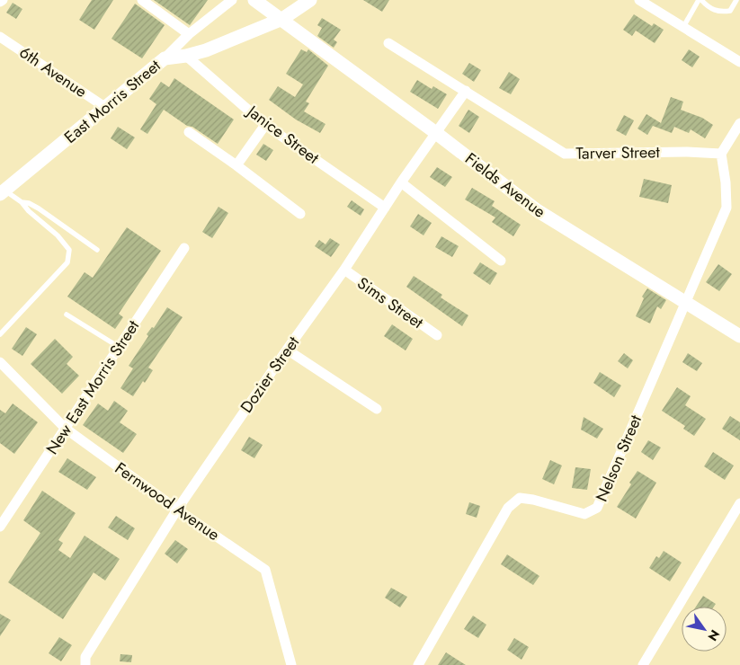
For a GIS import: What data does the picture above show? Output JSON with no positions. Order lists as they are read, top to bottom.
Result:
{
  "streets": {
    "street": [
      "6th Avenue",
      "East Morris Street",
      "Janice Street",
      "Tarver Street",
      "Fields Avenue",
      "Sims Street",
      "Dozier Street",
      "New East Morris Street",
      "Nelson Street",
      "Fernwood Avenue"
    ]
  },
  "crossings": [
    ["6th Avenue", "East Morris Street"],
    ["East Morris Street", "Janice Street"],
    ["East Morris Street", "Fields Avenue"],
    ["Janice Street", "Dozier Street"],
    ["Tarver Street", "Dozier Street"],
    ["Fields Avenue", "Dozier Street"],
    ["Fields Avenue", "Nelson Street"],
    ["Sims Street", "Dozier Street"],
    ["Dozier Street", "Fernwood Avenue"],
    ["New East Morris Street", "Fernwood Avenue"]
  ],
  "north": "bottom right"
}
